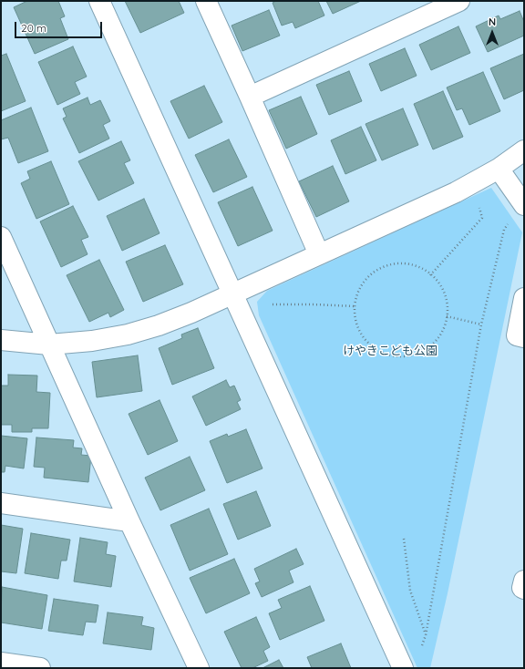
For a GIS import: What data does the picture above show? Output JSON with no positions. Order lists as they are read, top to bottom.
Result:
{
  "parks": ["けやきこども公園"],
  "scale_bar": "20 m",
  "north": "top"
}
